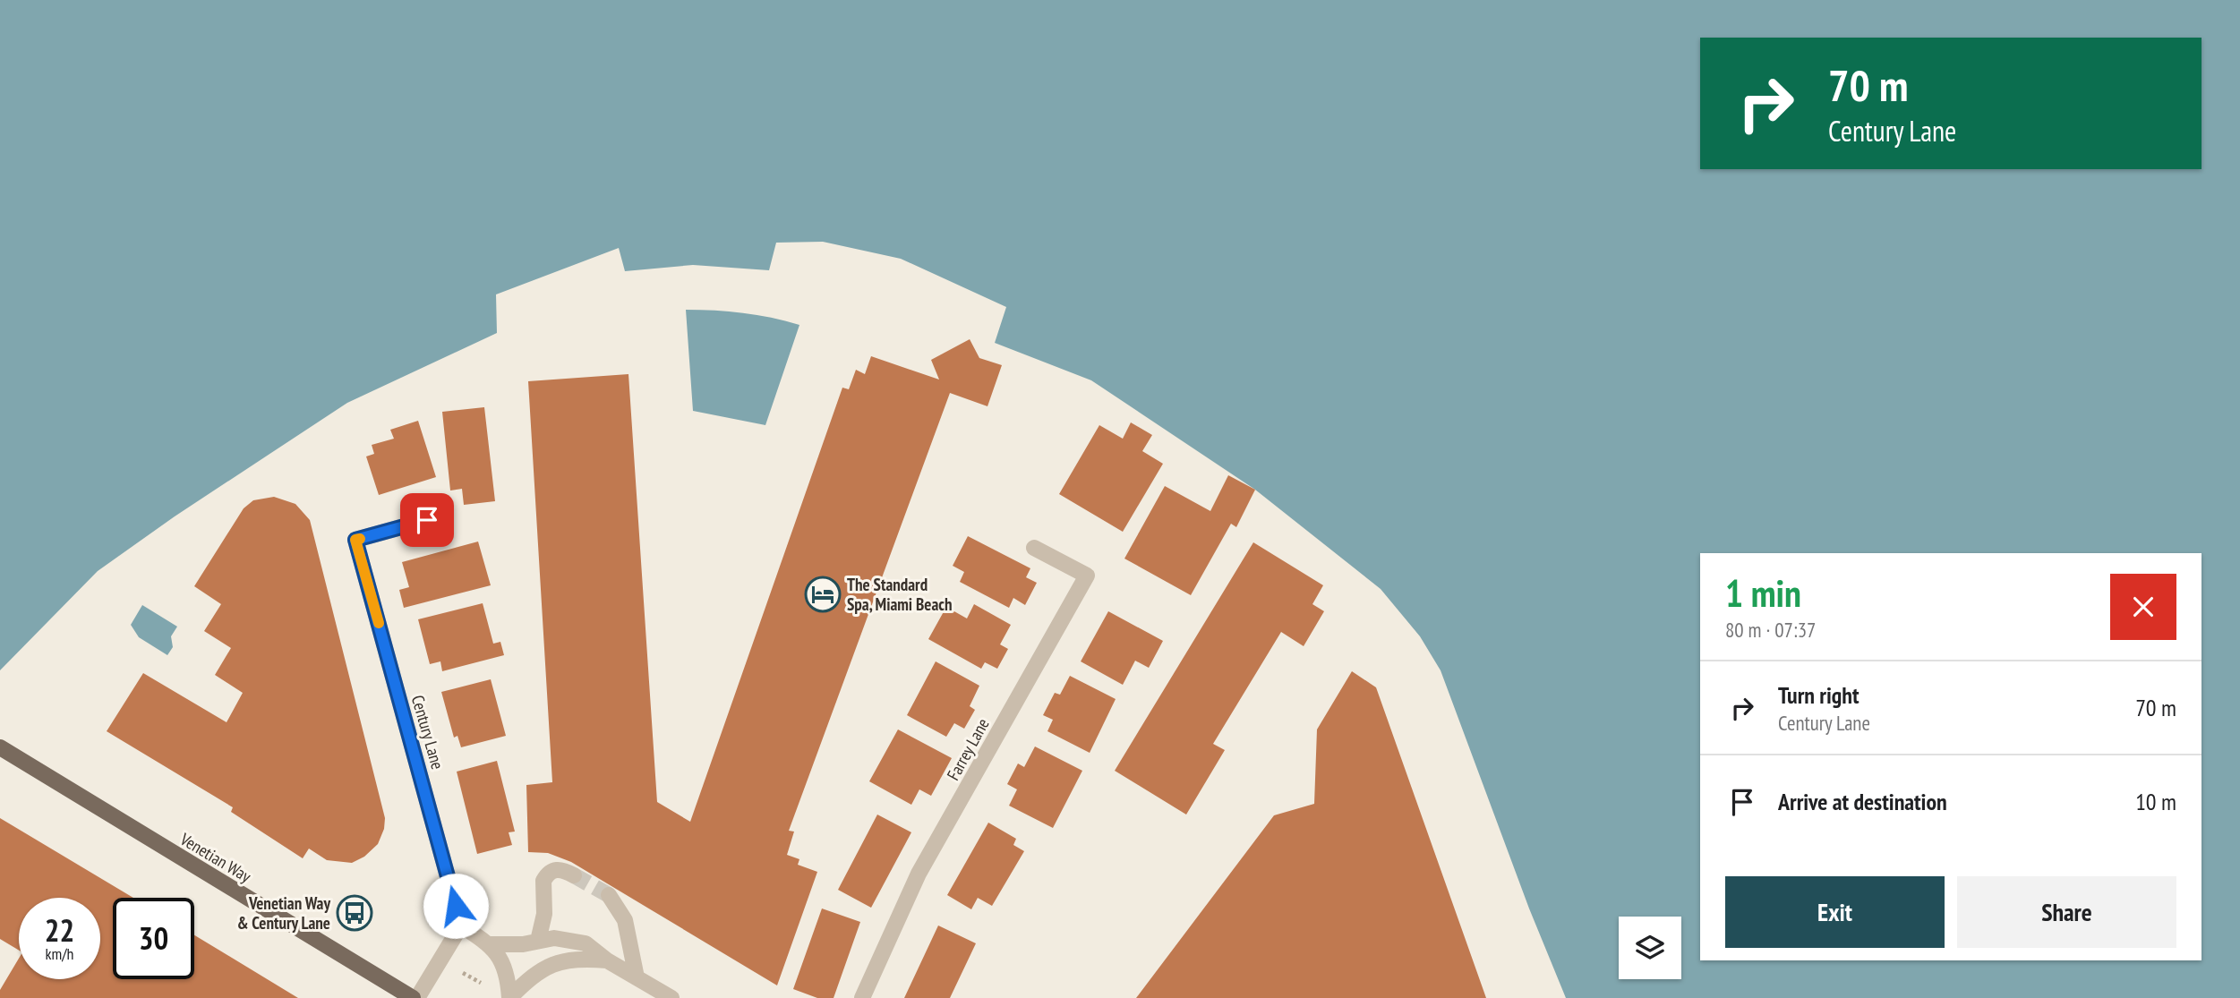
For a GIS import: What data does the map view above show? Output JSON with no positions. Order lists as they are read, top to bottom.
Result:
{
  "streets": {
    "main road": ["Venetian Way"],
    "street": ["Century Lane", "Farrey Lane"]
  },
  "places": {
    "hotel": ["The Standard Spa, Miami Beach"],
    "bus stop": ["Venetian Way & Century Lane"]
  },
  "page": {
    "turn": ["70 m", "Century Lane"],
    "heading": ["1 min", "80 m · 07:37"],
    "list": [
      {
        "name": "Turn right",
        "note": "Century Lane",
        "value": "70 m"
      },
      {
        "name": "Arrive at destination",
        "value": "10 m"
      }
    ],
    "buttons": ["Exit", "Share"],
    "speed": "22 km/h",
    "limit": "30"
  }
}
